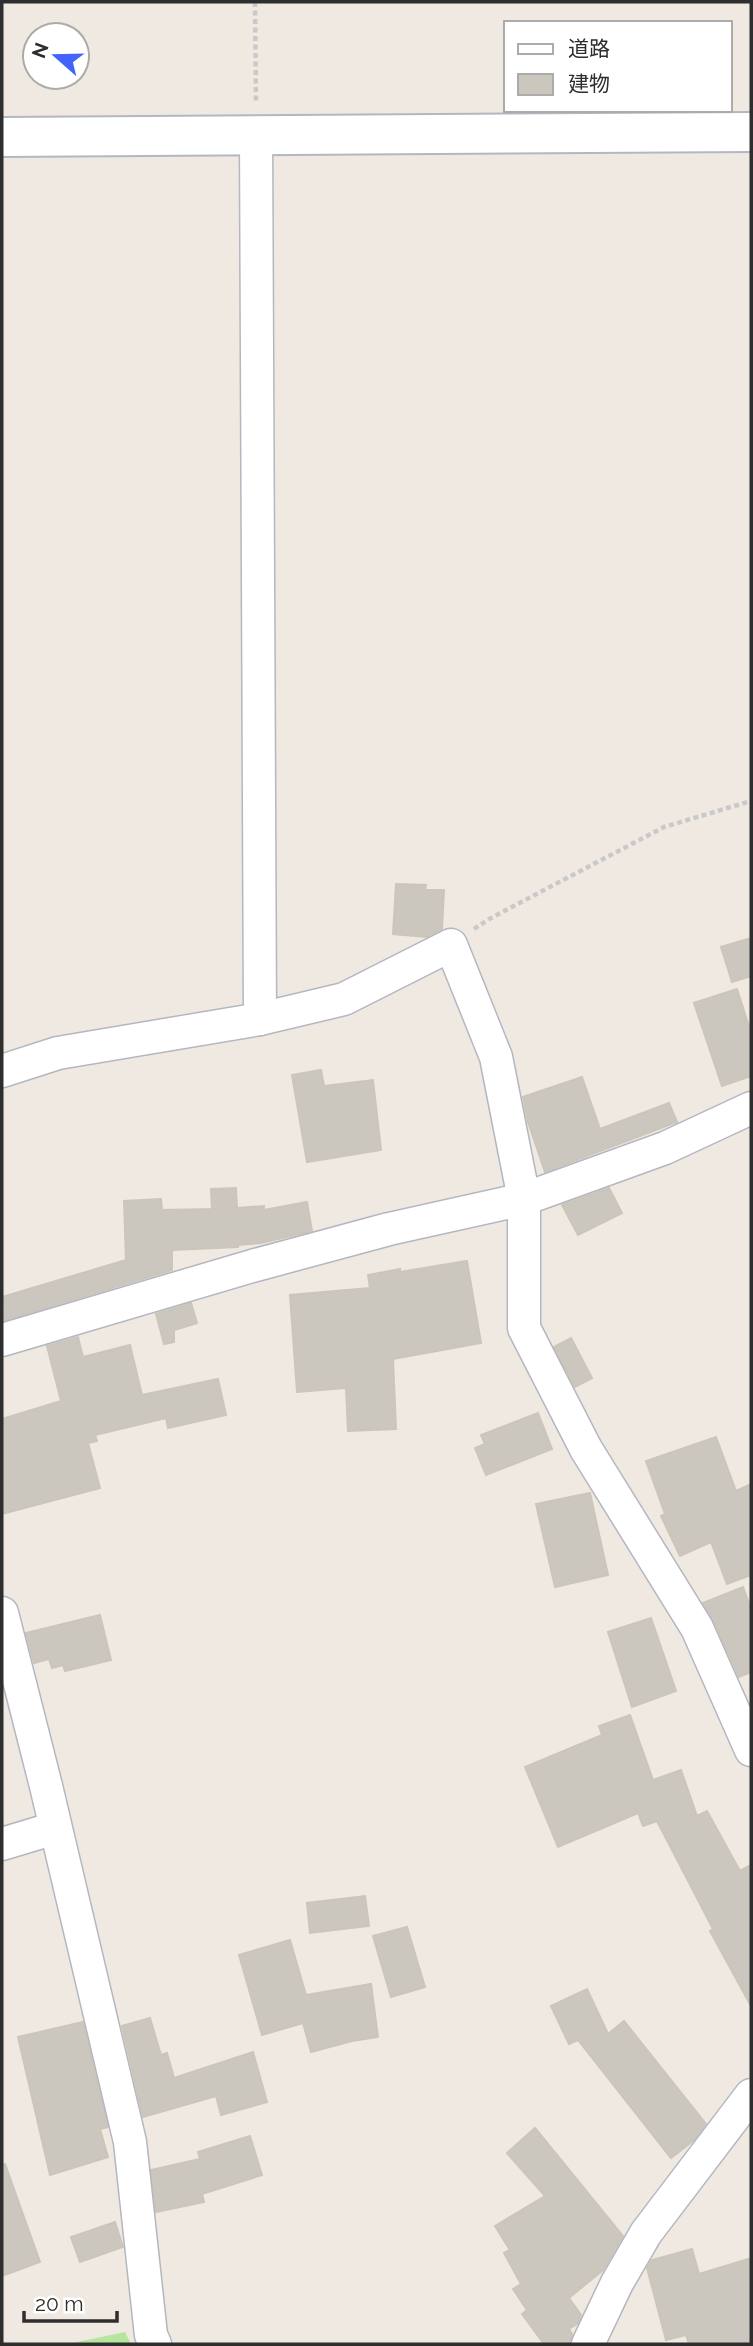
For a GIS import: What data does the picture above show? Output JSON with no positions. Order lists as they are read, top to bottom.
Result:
{
  "legend": ["道路", "建物"],
  "scale_bar": "20 m",
  "north": "left"
}
